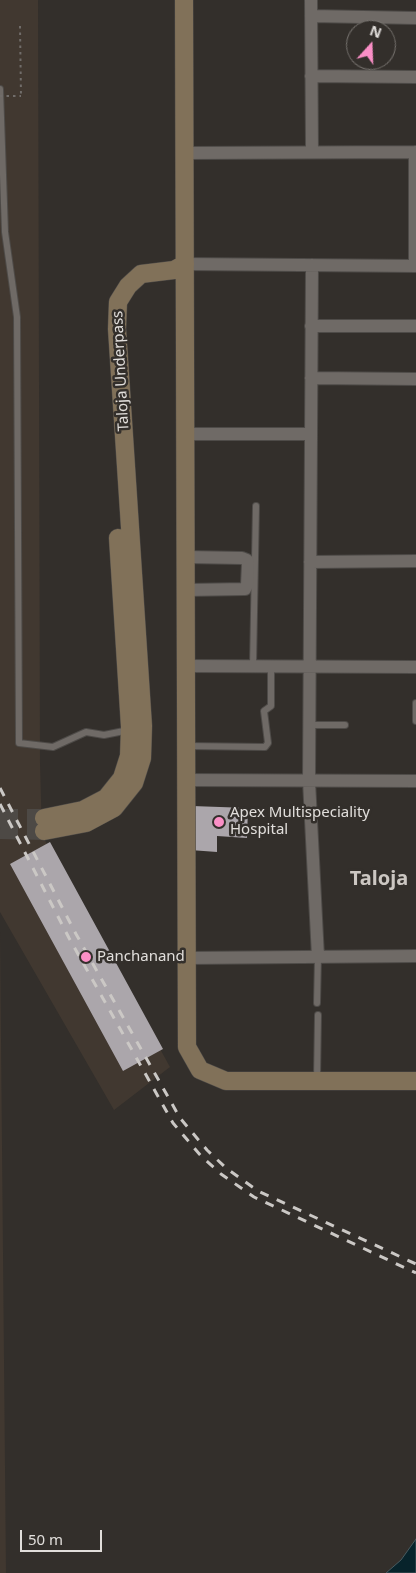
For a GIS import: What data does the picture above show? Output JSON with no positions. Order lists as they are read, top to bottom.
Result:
{
  "streets": {
    "street": ["Taloja Underpass"]
  },
  "districts": ["Taloja"],
  "places": ["Apex Multispeciality Hospital", "Panchanand"],
  "scale_bar": "50 m",
  "north": "top"
}
